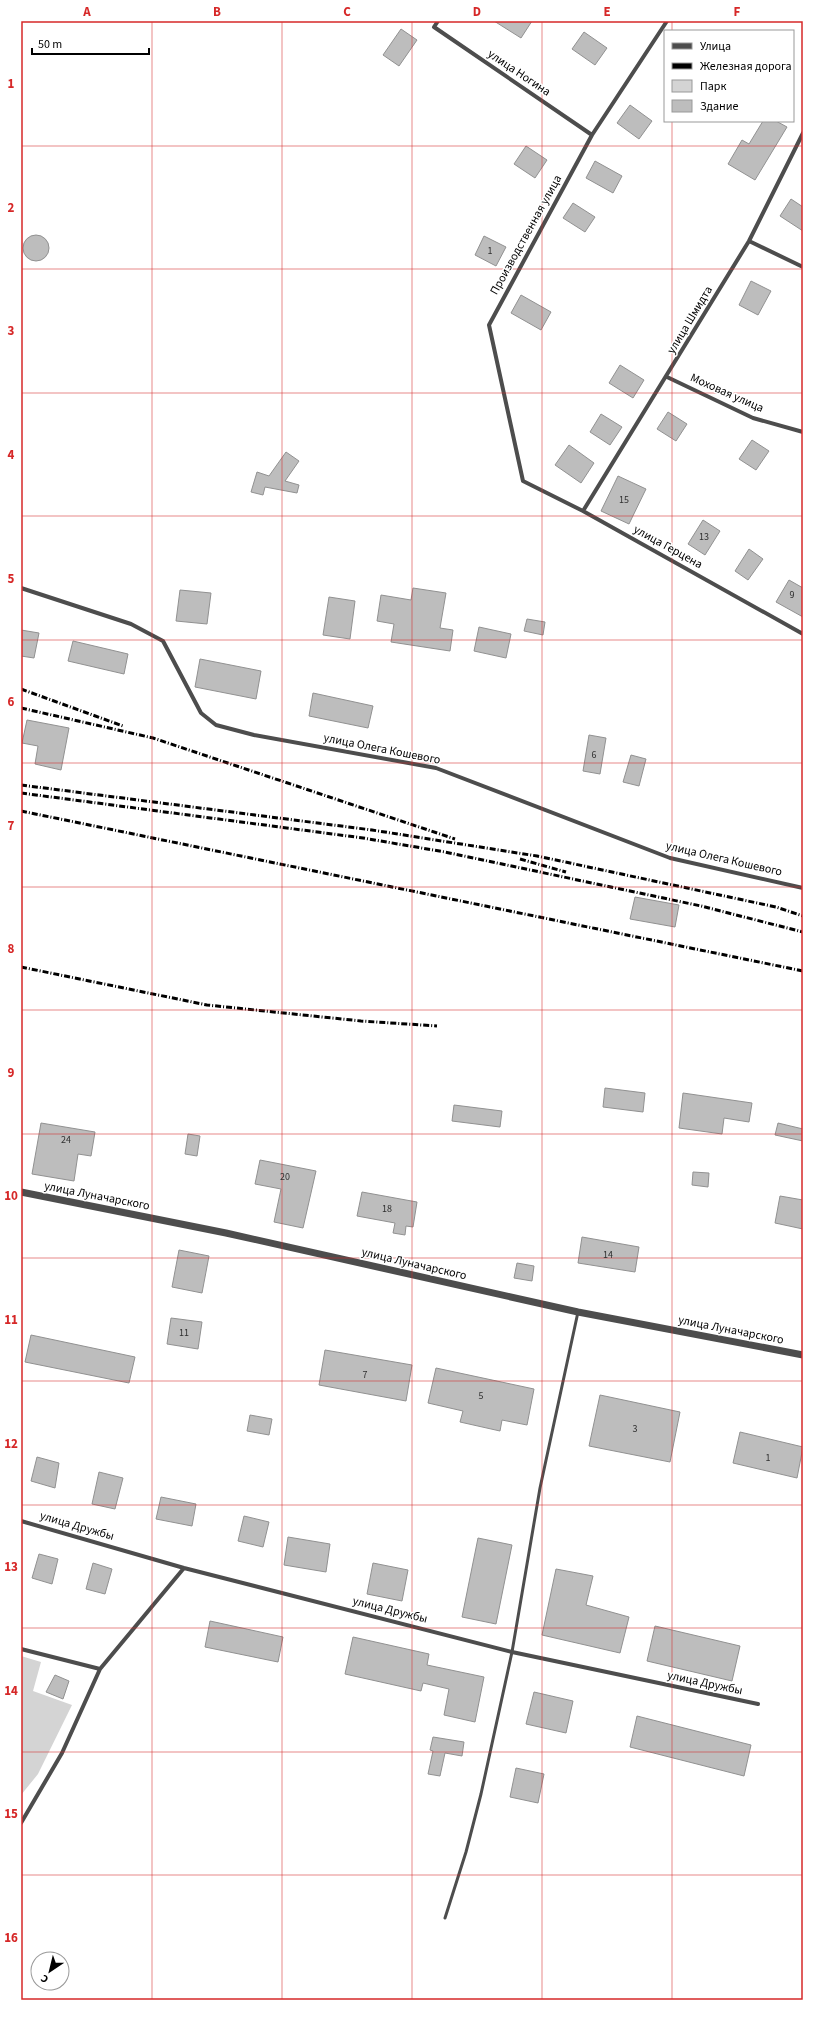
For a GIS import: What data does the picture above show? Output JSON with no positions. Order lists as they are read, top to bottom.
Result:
{
  "streets": {
    "street": [
      "улица Ногина",
      "Производственная улица",
      "улица Шмидта",
      "Моховая улица",
      "улица Герцена",
      "улица Олега Кошевого",
      "улица Луначарского",
      "улица Дружбы"
    ]
  },
  "crossings": [
    ["улица Ногина", "Производственная улица"],
    ["Производственная улица", "улица Герцена"],
    ["улица Шмидта", "Моховая улица"],
    ["улица Шмидта", "улица Герцена"]
  ],
  "house_numbers": [
    "1",
    "15",
    "13",
    "9",
    "6",
    "24",
    "20",
    "18",
    "14",
    "11",
    "7",
    "5",
    "3",
    "1"
  ],
  "legend": [
    "Улица",
    "Железная дорога",
    "Парк",
    "Здание"
  ],
  "scale_bar": "50 m",
  "north": "bottom left",
  "grid": {
    "columns": [
      "A",
      "B",
      "C",
      "D",
      "E",
      "F"
    ],
    "rows": [
      "1",
      "2",
      "3",
      "4",
      "5",
      "6",
      "7",
      "8",
      "9",
      "10",
      "11",
      "12",
      "13",
      "14",
      "15",
      "16"
    ]
  }
}
